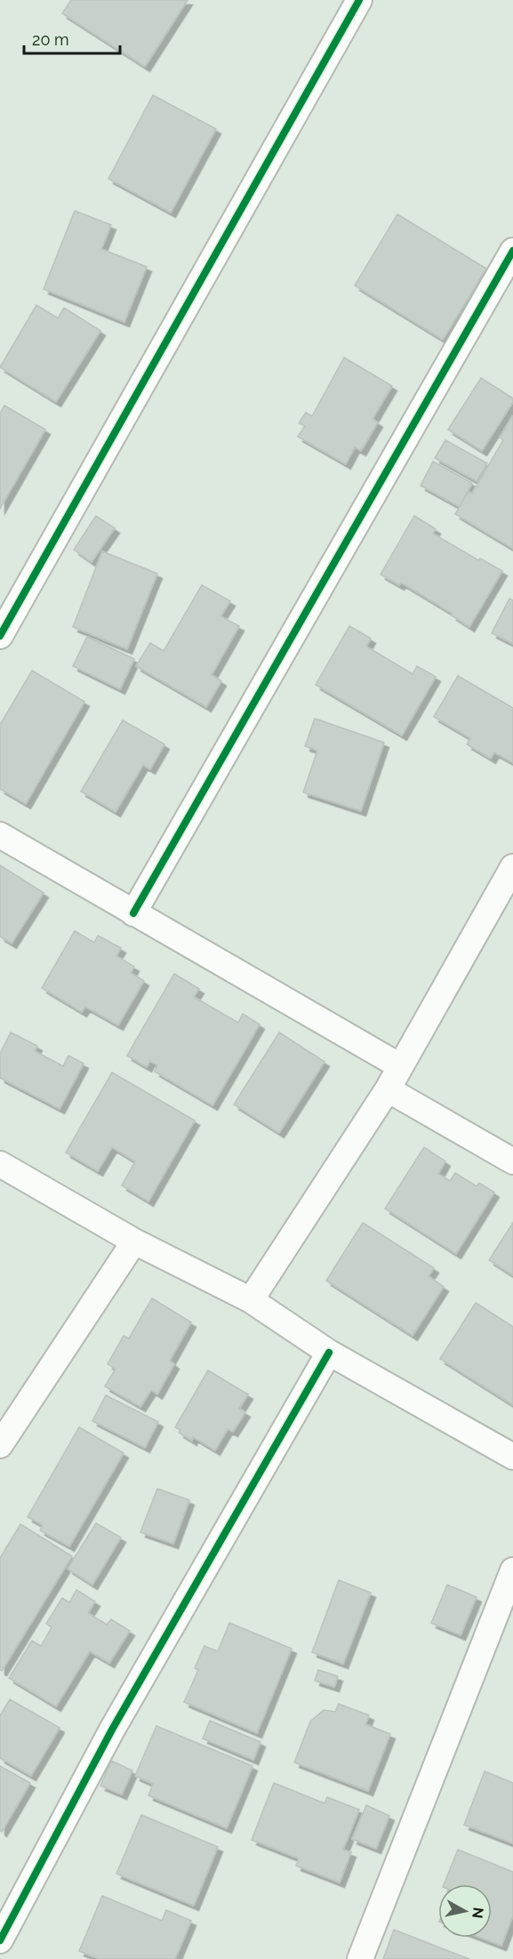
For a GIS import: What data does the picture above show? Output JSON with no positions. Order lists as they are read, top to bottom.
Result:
{
  "scale_bar": "20 m",
  "north": "right"
}
